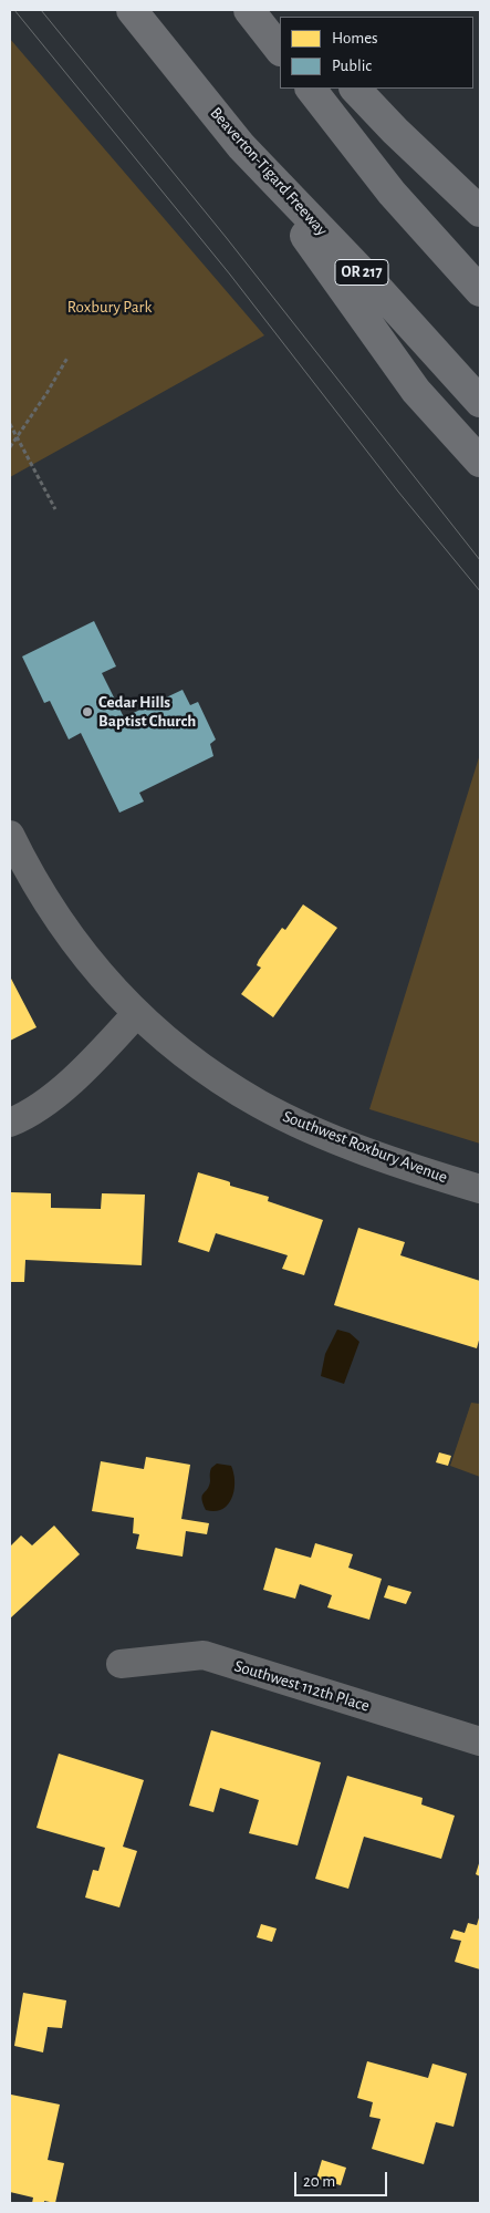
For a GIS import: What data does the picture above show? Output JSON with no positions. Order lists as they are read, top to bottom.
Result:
{
  "streets": {
    "highway": ["Beaverton-Tigard Freeway", "OR 217"],
    "street": ["Southwest Roxbury Avenue", "Southwest 112th Place"]
  },
  "parks": ["Roxbury Park"],
  "places": ["Cedar Hills Baptist Church"],
  "legend": ["Homes", "Public"],
  "scale_bar": "20 m"
}
